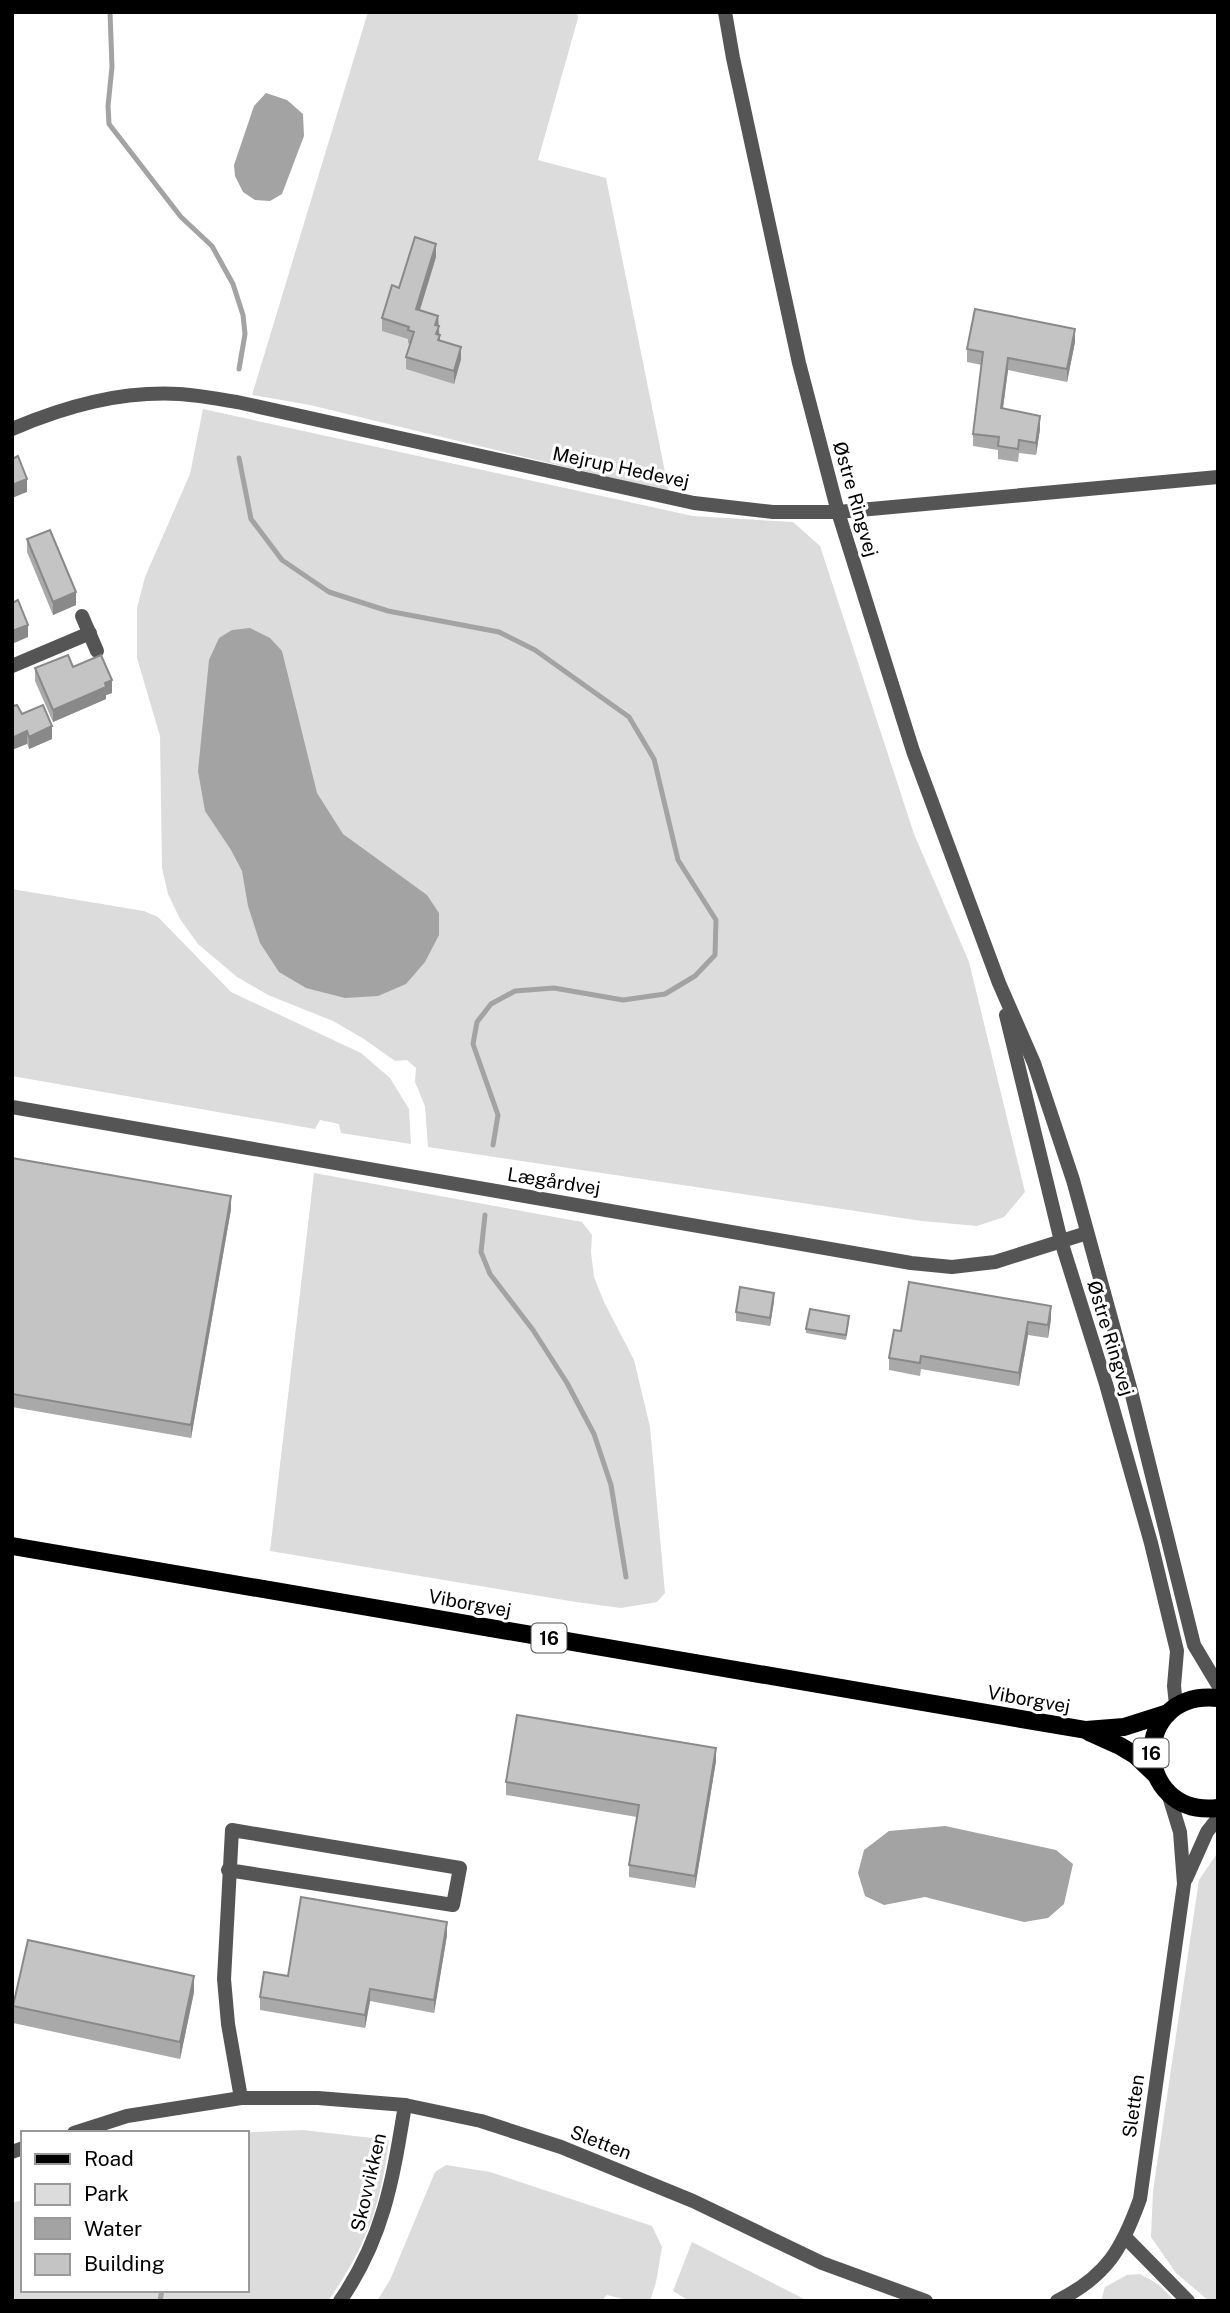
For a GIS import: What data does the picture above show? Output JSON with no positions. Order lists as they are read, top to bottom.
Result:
{
  "streets": {
    "main road": ["Viborgvej", "16"],
    "street": [
      "Mejrup Hedevej",
      "Østre Ringvej",
      "Lægårdvej",
      "Sletten",
      "Skovvikken"
    ]
  },
  "crossings": [
    ["Mejrup Hedevej", "Østre Ringvej"],
    ["Østre Ringvej", "Lægårdvej"],
    ["Østre Ringvej", "Viborgvej"],
    ["Østre Ringvej", "16"],
    ["Viborgvej", "16"],
    ["16", "Sletten"],
    ["Sletten", "Skovvikken"]
  ],
  "legend": [
    "Road",
    "Park",
    "Water",
    "Building"
  ]
}
